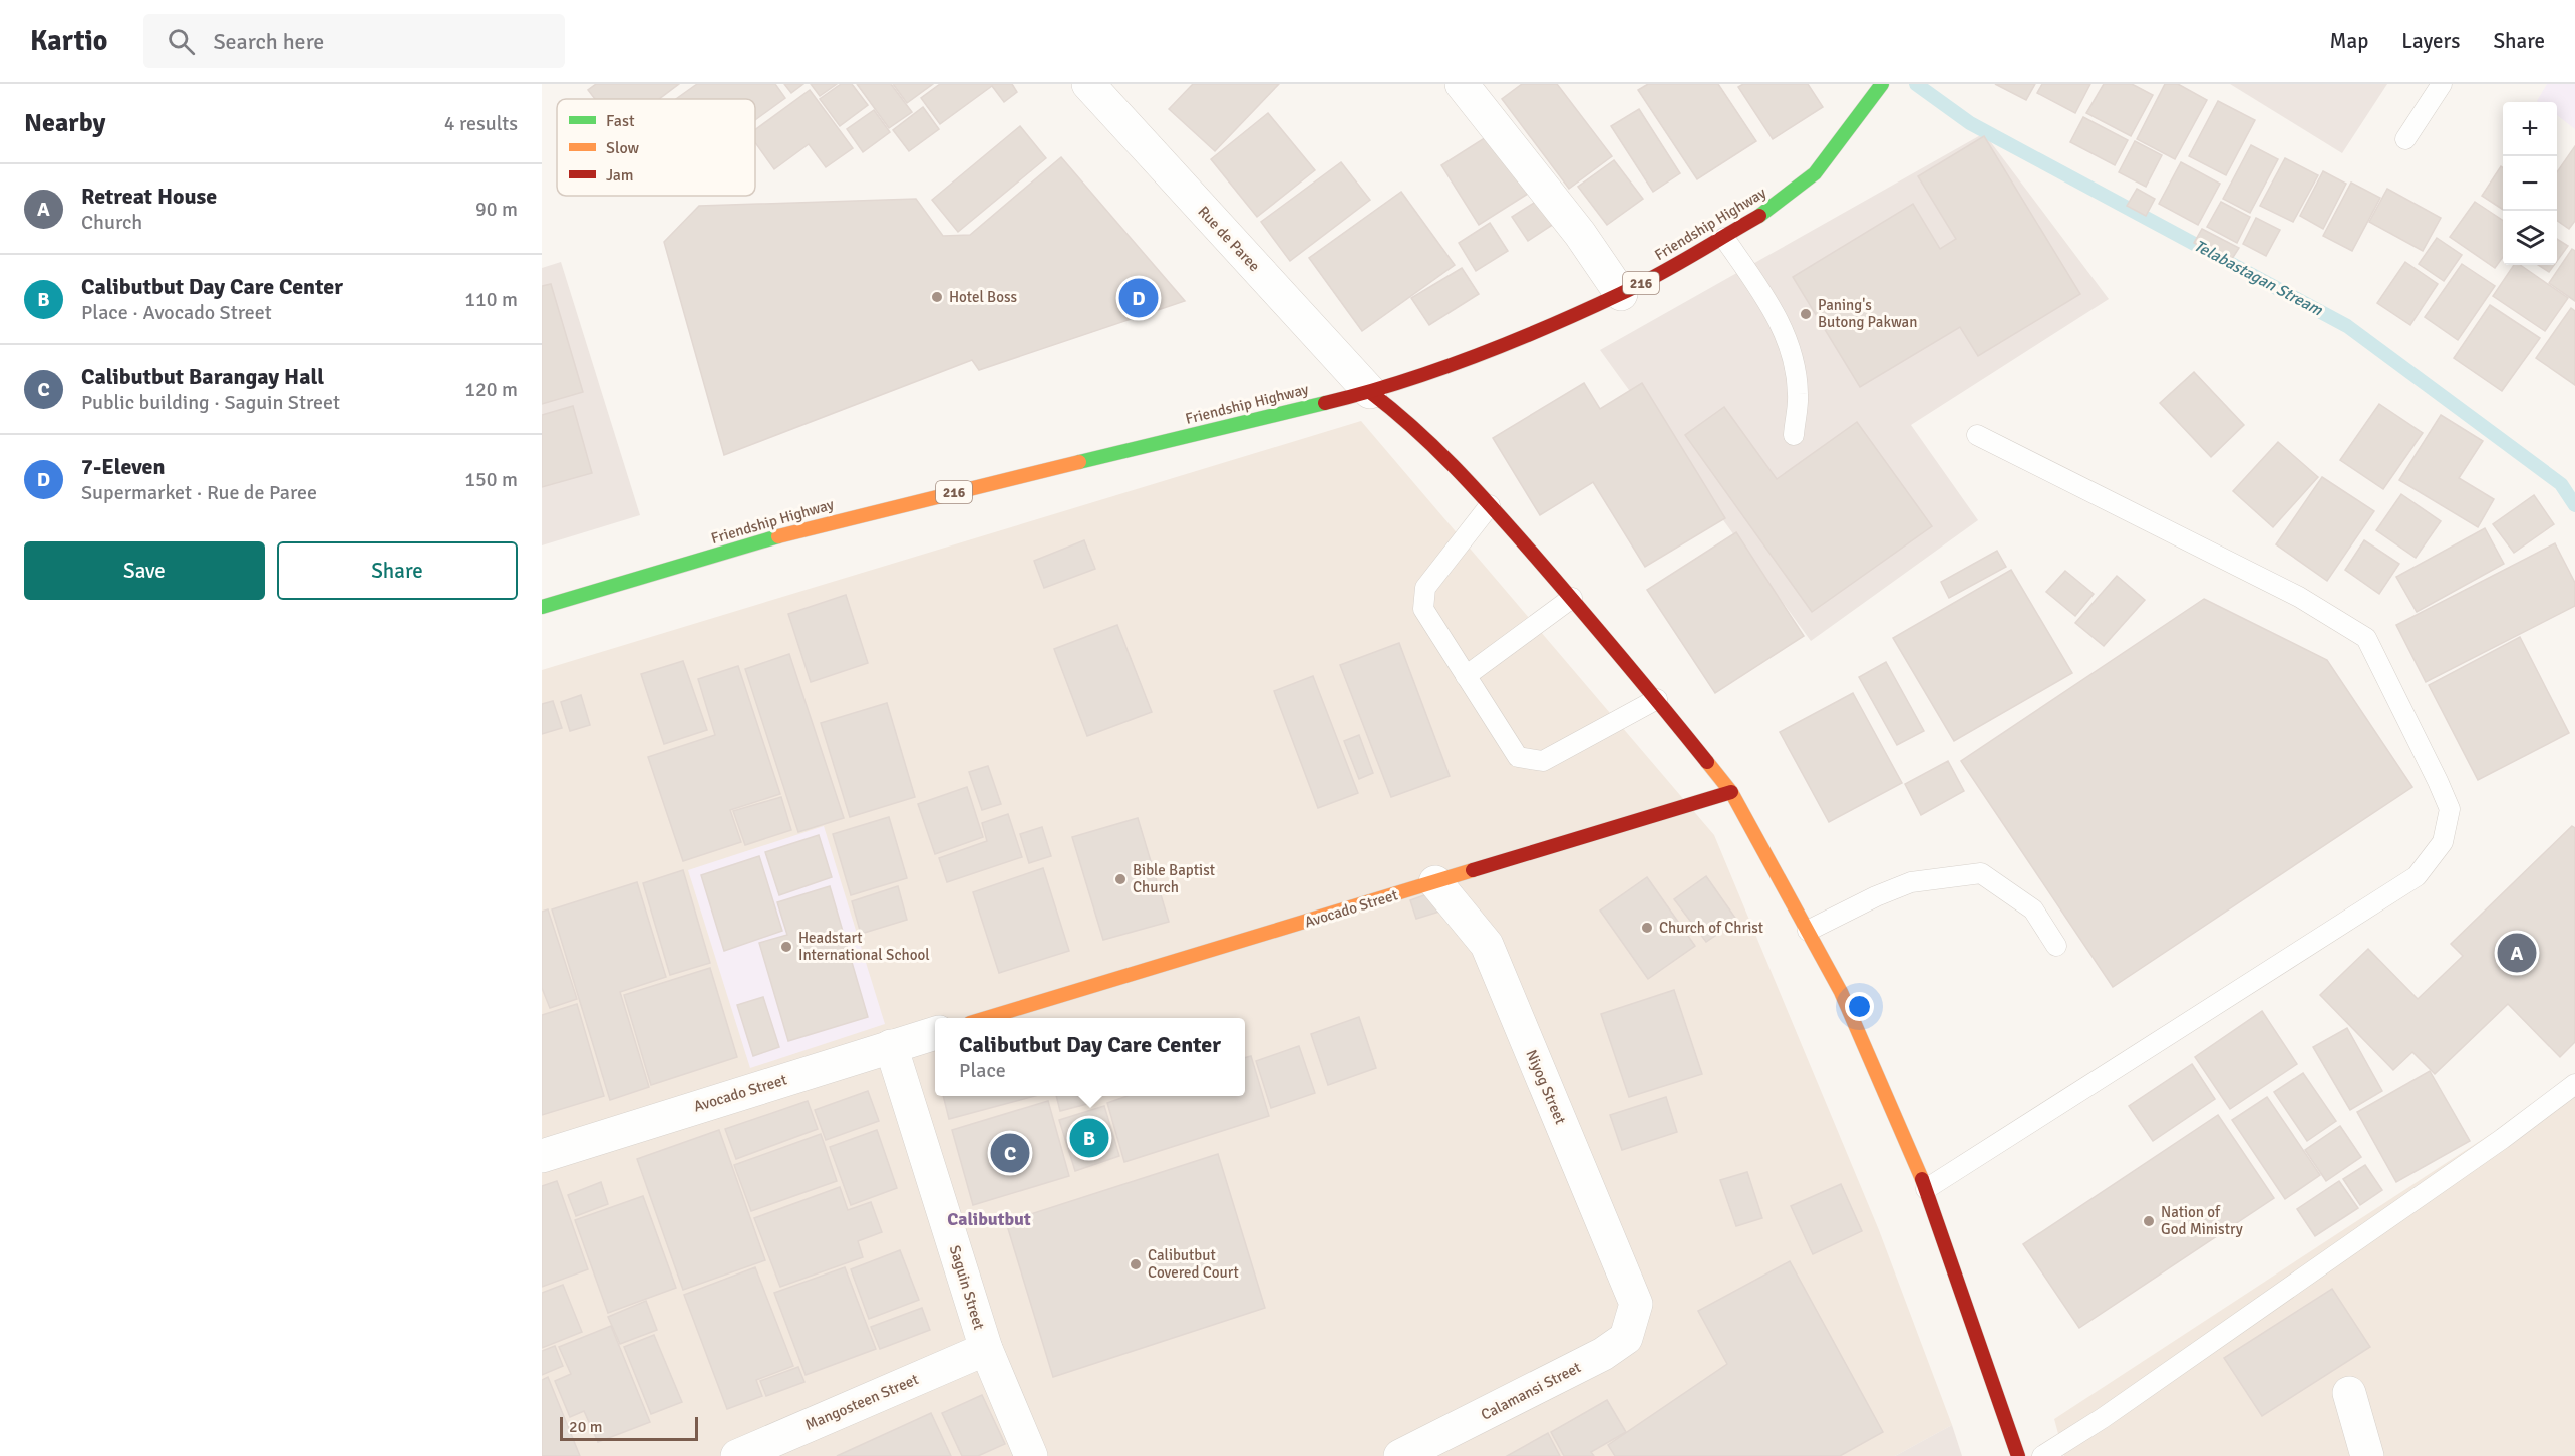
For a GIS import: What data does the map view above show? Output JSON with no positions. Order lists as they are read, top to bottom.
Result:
{
  "streets": {
    "street": [
      "Friendship Highway",
      "Rue de Paree",
      "216",
      "Avocado Street",
      "Niyog Street",
      "Saguin Street",
      "Calamansi Street",
      "Mangosteen Street"
    ]
  },
  "crossings": [
    ["Friendship Highway", "Rue de Paree"],
    ["Avocado Street", "Niyog Street"],
    ["Avocado Street", "Saguin Street"],
    ["Niyog Street", "Calamansi Street"],
    ["Saguin Street", "Mangosteen Street"]
  ],
  "districts": ["Calibutbut"],
  "water": ["Telabastagan Stream"],
  "places": [
    "Hotel Boss",
    "Paning's Butong Pakwan",
    "Bible Baptist Church",
    "Church of Christ",
    "Headstart International School",
    "Nation of God Ministry",
    "Calibutbut Covered Court"
  ],
  "legend": ["Fast", "Slow", "Jam"],
  "scale_bar": "20 m",
  "page": {
    "header": "Kartio",
    "search": "Search here",
    "nav": ["Map", "Layers", "Share"],
    "heading": ["Nearby", "4 results"],
    "map_buttons": ["+", "−"],
    "list": [
      {
        "mark": "A",
        "name": "Retreat House",
        "note": "Church",
        "value": "90 m"
      },
      {
        "mark": "B",
        "name": "Calibutbut Day Care Center",
        "note": "Place · Avocado Street",
        "value": "110 m"
      },
      {
        "mark": "C",
        "name": "Calibutbut Barangay Hall",
        "note": "Public building · Saguin Street",
        "value": "120 m"
      },
      {
        "mark": "D",
        "name": "7-Eleven",
        "note": "Supermarket · Rue de Paree",
        "value": "150 m"
      }
    ],
    "pins": [
      "D",
      "A",
      "B",
      "C"
    ],
    "buttons": ["Save", "Share"],
    "popup": ["Calibutbut Day Care Center", "Place"],
    "scale": "20 m"
  }
}
